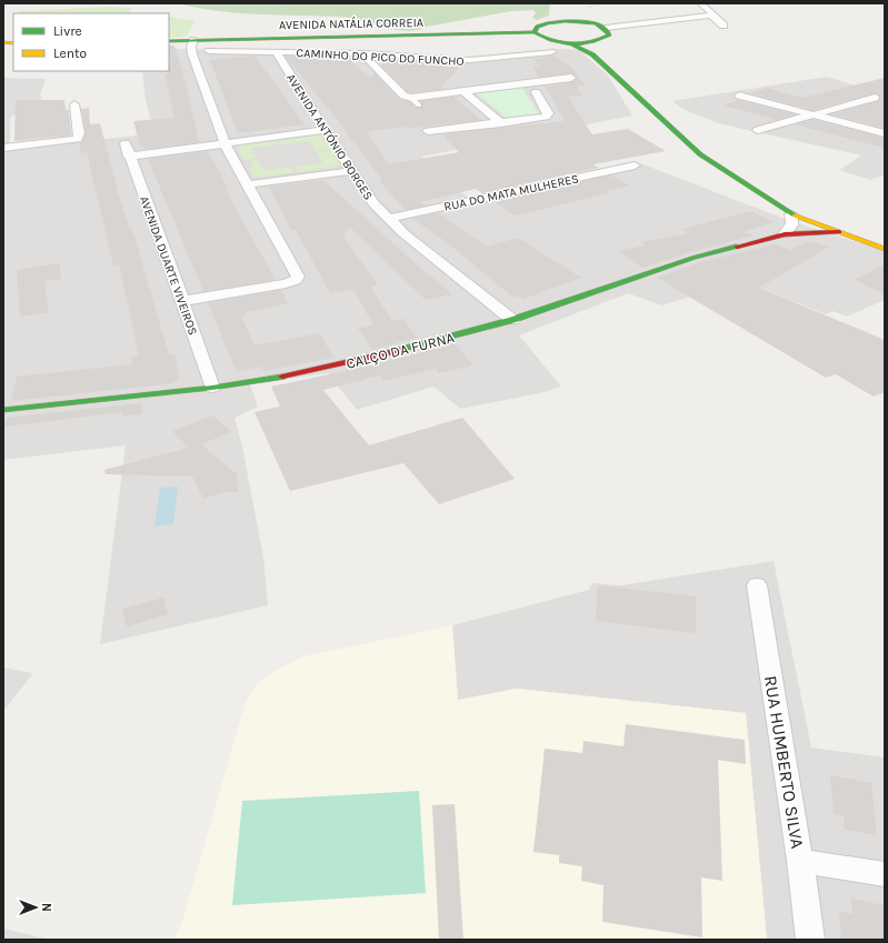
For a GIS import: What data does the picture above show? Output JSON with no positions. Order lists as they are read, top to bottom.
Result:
{
  "streets": {
    "street": [
      "AVENIDA NATÁLIA CORREIA",
      "CAMINHO DO PICO DO FUNCHO",
      "AVENIDA ANTÓNIO BORGES",
      "RUA DO MATA MULHERES",
      "AVENIDA DUARTE VIVEIROS",
      "CALÇO DA FURNA",
      "RUA HUMBERTO SILVA"
    ]
  },
  "crossings": [
    ["CAMINHO DO PICO DO FUNCHO", "AVENIDA ANTÓNIO BORGES"],
    ["AVENIDA ANTÓNIO BORGES", "RUA DO MATA MULHERES"],
    ["AVENIDA ANTÓNIO BORGES", "CALÇO DA FURNA"],
    ["AVENIDA DUARTE VIVEIROS", "CALÇO DA FURNA"]
  ],
  "legend": ["Livre", "Lento"],
  "north": "right"
}
